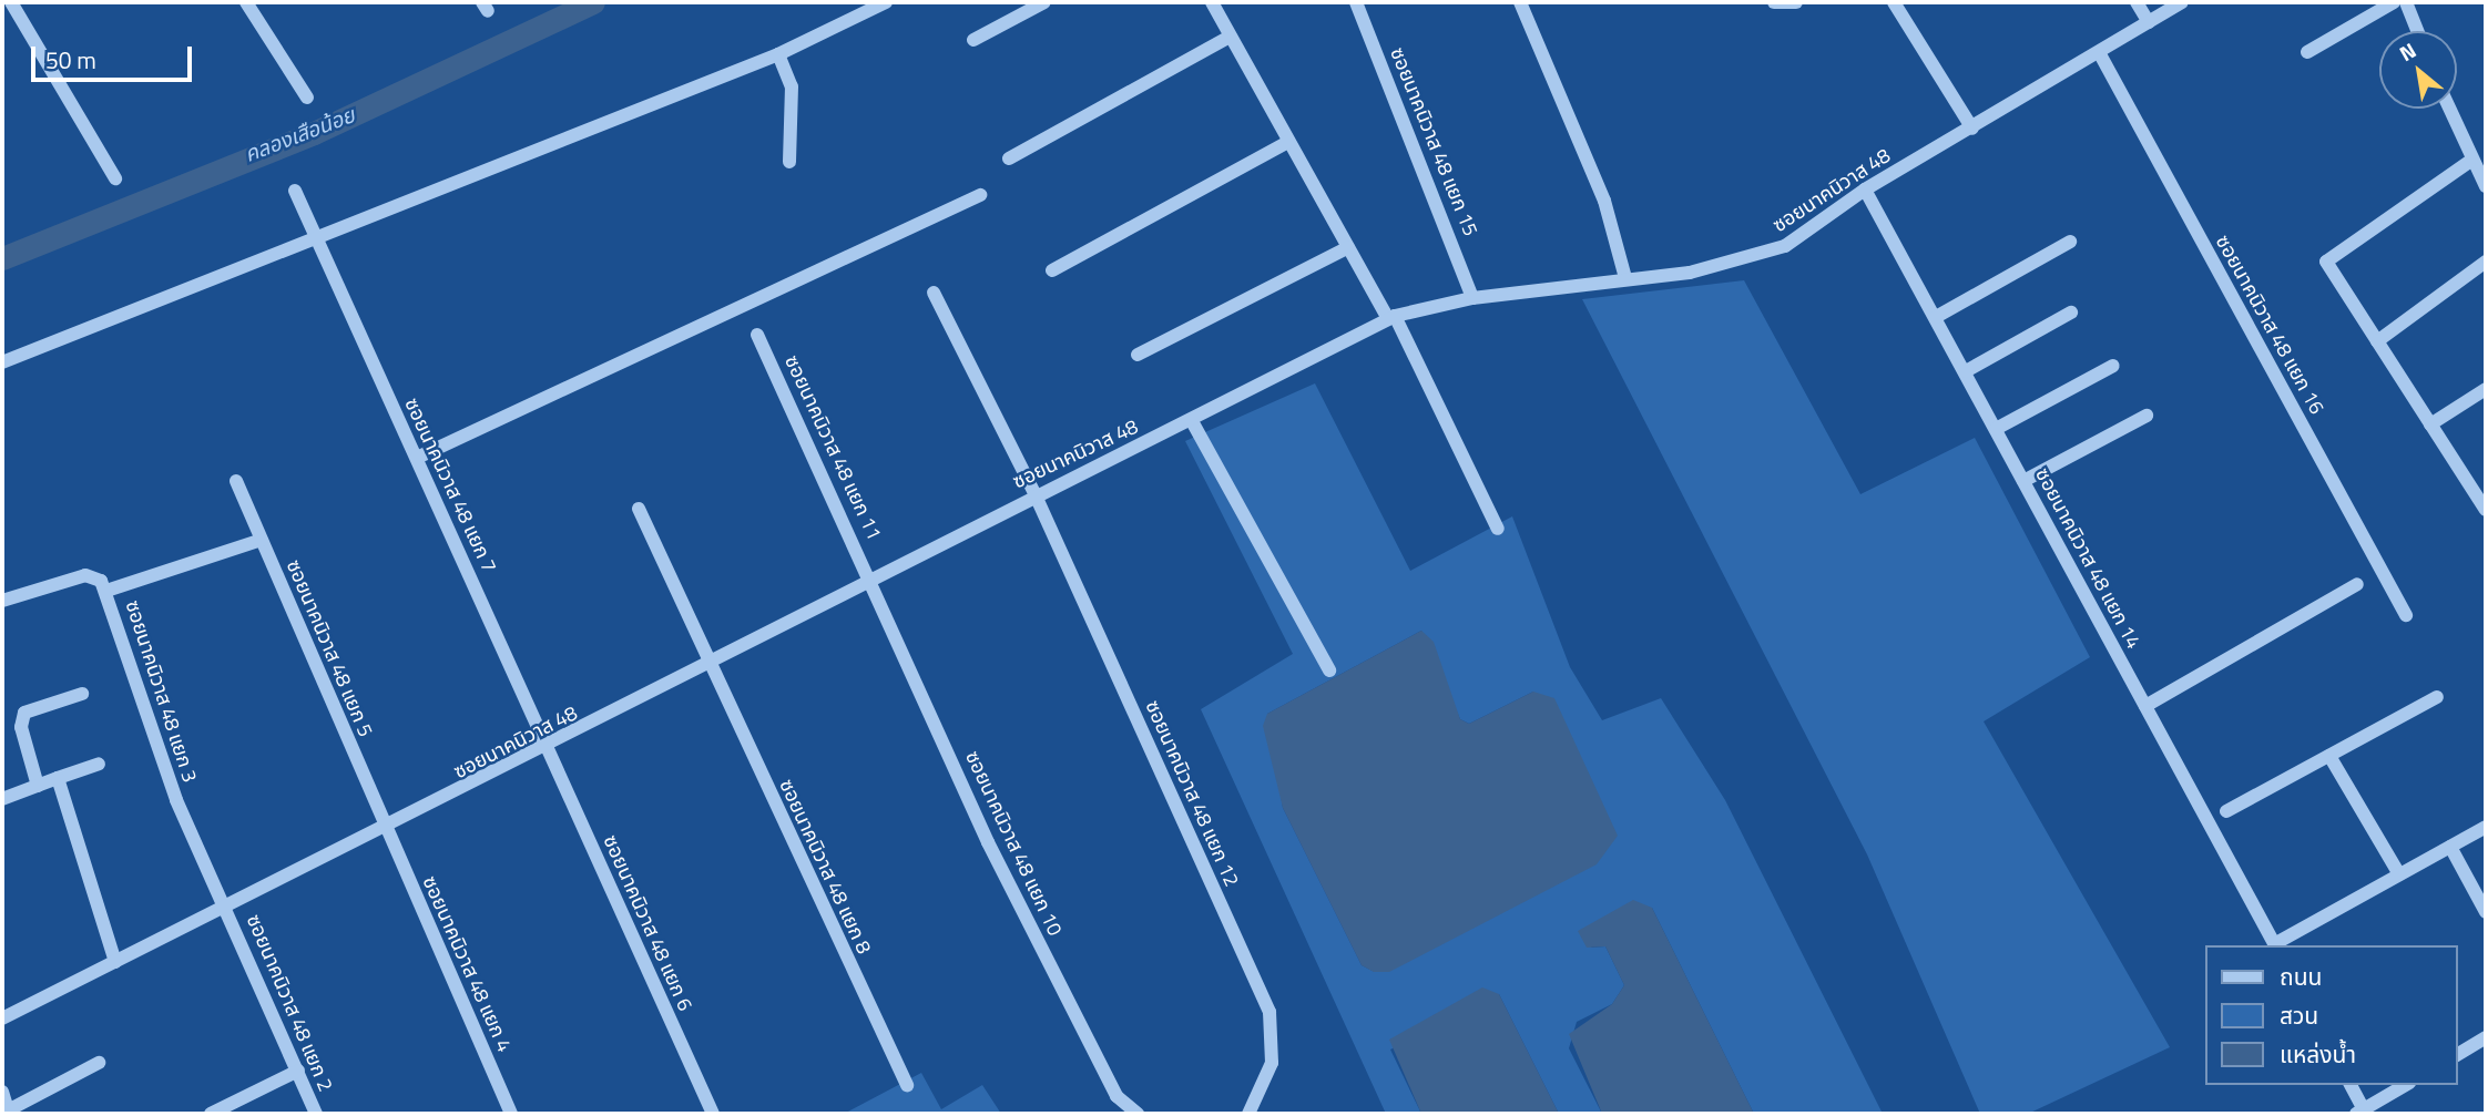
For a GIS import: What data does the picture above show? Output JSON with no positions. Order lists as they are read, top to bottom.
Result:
{
  "streets": {
    "street": [
      "ซอยนาคนิวาส 48 แยก 15",
      "ซอยนาคนิวาส 48",
      "ซอยนาคนิวาส 48 แยก 16",
      "ซอยนาคนิวาส 48 แยก 11",
      "ซอยนาคนิวาส 48 แยก 7",
      "ซอยนาคนิวาส 48 แยก 14",
      "ซอยนาคนิวาส 48 แยก 5",
      "ซอยนาคนิวาส 48 แยก 3",
      "ซอยนาคนิวาส 48 แยก 12",
      "ซอยนาคนิวาส 48 แยก 10",
      "ซอยนาคนิวาส 48 แยก 8",
      "ซอยนาคนิวาส 48 แยก 6",
      "ซอยนาคนิวาส 48 แยก 4",
      "ซอยนาคนิวาส 48 แยก 2"
    ]
  },
  "crossings": [
    ["ซอยนาคนิวาส 48 แยก 15", "ซอยนาคนิวาส 48"],
    ["ซอยนาคนิวาส 48", "ซอยนาคนิวาส 48 แยก 16"],
    ["ซอยนาคนิวาส 48", "ซอยนาคนิวาส 48 แยก 11"],
    ["ซอยนาคนิวาส 48", "ซอยนาคนิวาส 48 แยก 7"],
    ["ซอยนาคนิวาส 48", "ซอยนาคนิวาส 48 แยก 14"],
    ["ซอยนาคนิวาส 48", "ซอยนาคนิวาส 48 แยก 5"],
    ["ซอยนาคนิวาส 48", "ซอยนาคนิวาส 48 แยก 3"],
    ["ซอยนาคนิวาส 48", "ซอยนาคนิวาส 48 แยก 12"],
    ["ซอยนาคนิวาส 48", "ซอยนาคนิวาส 48 แยก 10"],
    ["ซอยนาคนิวาส 48", "ซอยนาคนิวาส 48 แยก 8"],
    ["ซอยนาคนิวาส 48", "ซอยนาคนิวาส 48 แยก 6"],
    ["ซอยนาคนิวาส 48", "ซอยนาคนิวาส 48 แยก 4"],
    ["ซอยนาคนิวาส 48", "ซอยนาคนิวาส 48 แยก 2"],
    ["ซอยนาคนิวาส 48 แยก 11", "ซอยนาคนิวาส 48 แยก 10"],
    ["ซอยนาคนิวาส 48 แยก 7", "ซอยนาคนิวาส 48 แยก 6"],
    ["ซอยนาคนิวาส 48 แยก 5", "ซอยนาคนิวาส 48 แยก 4"],
    ["ซอยนาคนิวาส 48 แยก 3", "ซอยนาคนิวาส 48 แยก 2"]
  ],
  "water": ["คลองเสือน้อย"],
  "legend": ["ถนน", "สวน", "แหล่งน้ำ"],
  "scale_bar": "50 m",
  "north": "top left"
}
